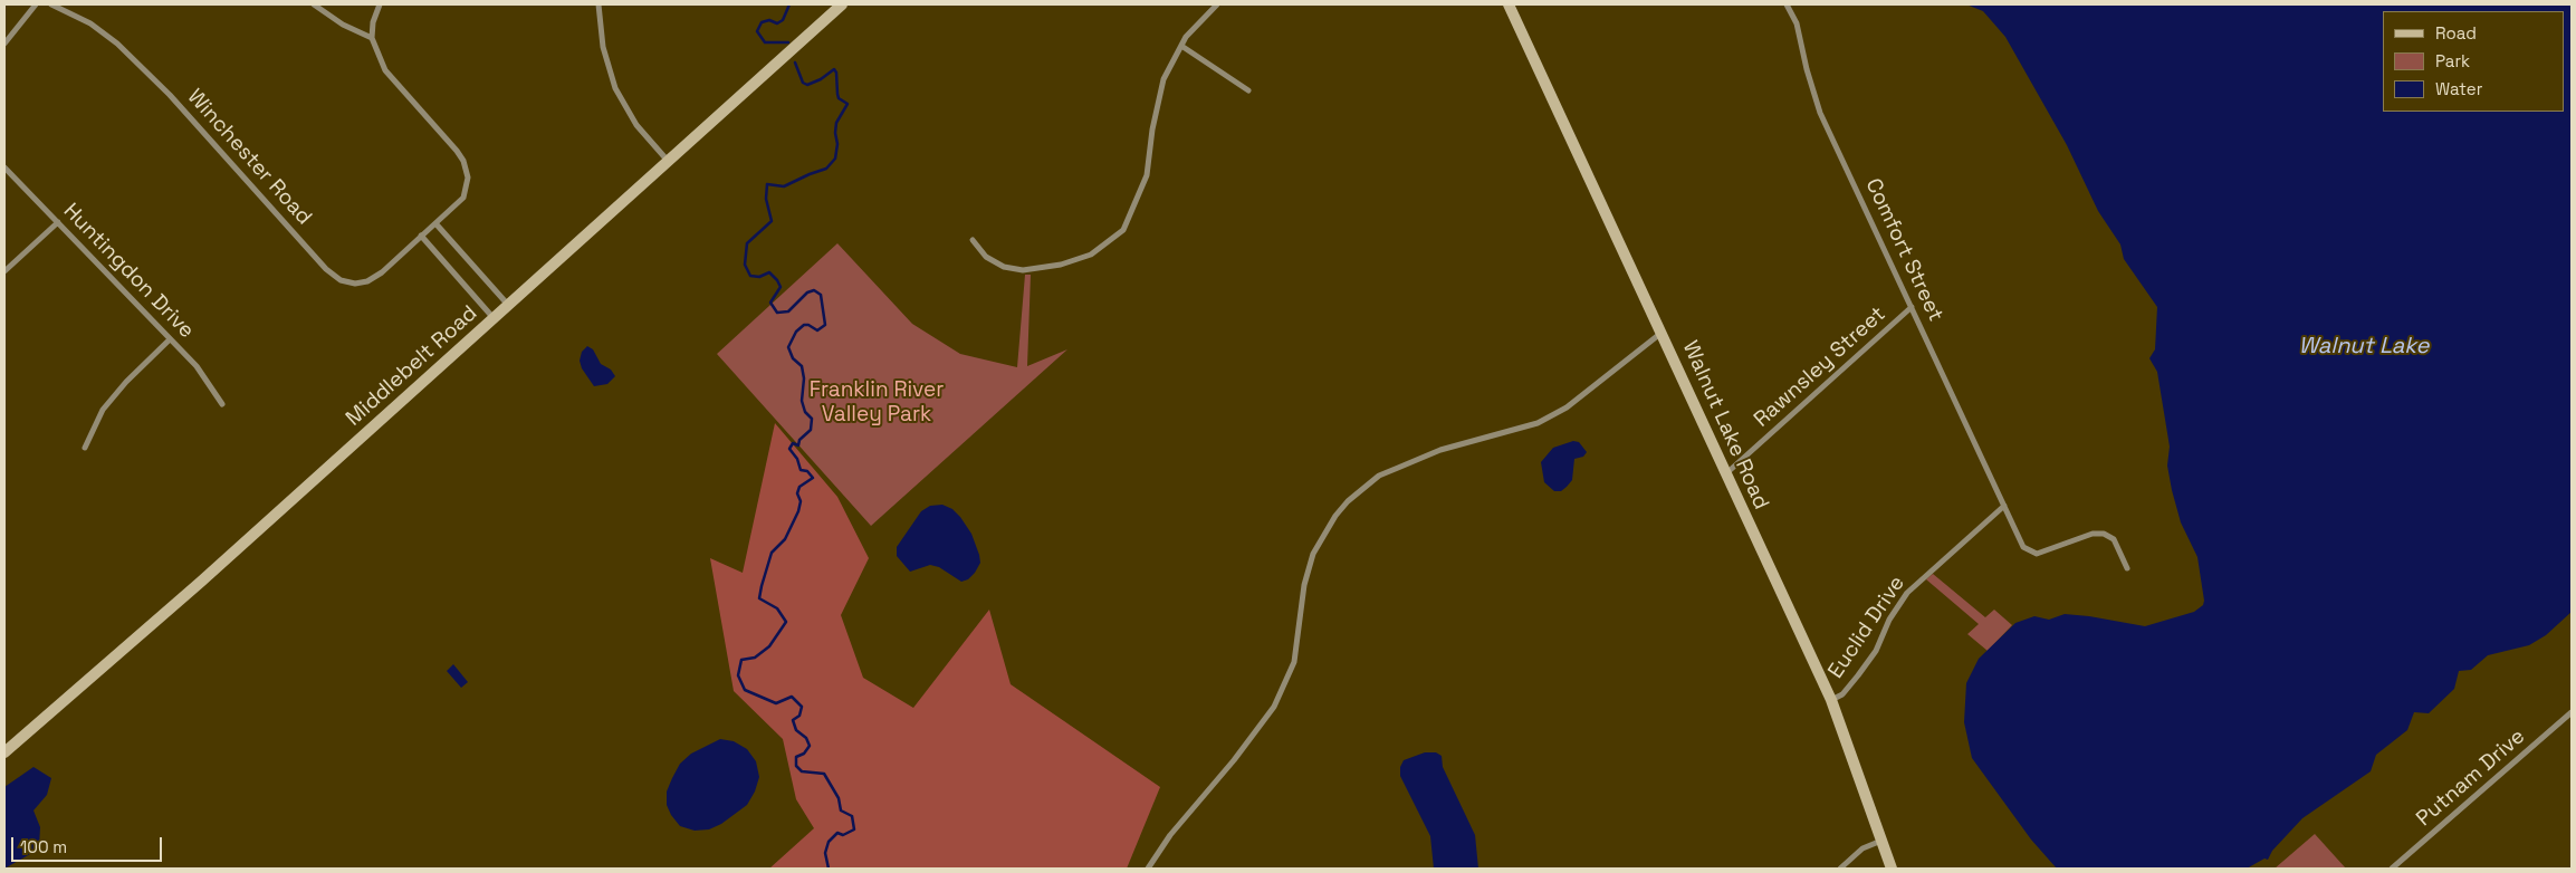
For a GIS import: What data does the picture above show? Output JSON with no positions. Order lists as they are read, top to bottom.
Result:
{
  "streets": {
    "street": [
      "Winchester Road",
      "Comfort Street",
      "Huntingdon Drive",
      "Middlebelt Road",
      "Rawnsley Street",
      "Walnut Lake Road",
      "Euclid Drive",
      "Putnam Drive"
    ]
  },
  "crossings": [
    ["Comfort Street", "Rawnsley Street"],
    ["Comfort Street", "Euclid Drive"],
    ["Rawnsley Street", "Walnut Lake Road"],
    ["Walnut Lake Road", "Euclid Drive"]
  ],
  "water": ["Walnut Lake"],
  "parks": ["Franklin River Valley Park"],
  "legend": ["Road", "Park", "Water"],
  "scale_bar": "100 m"
}
